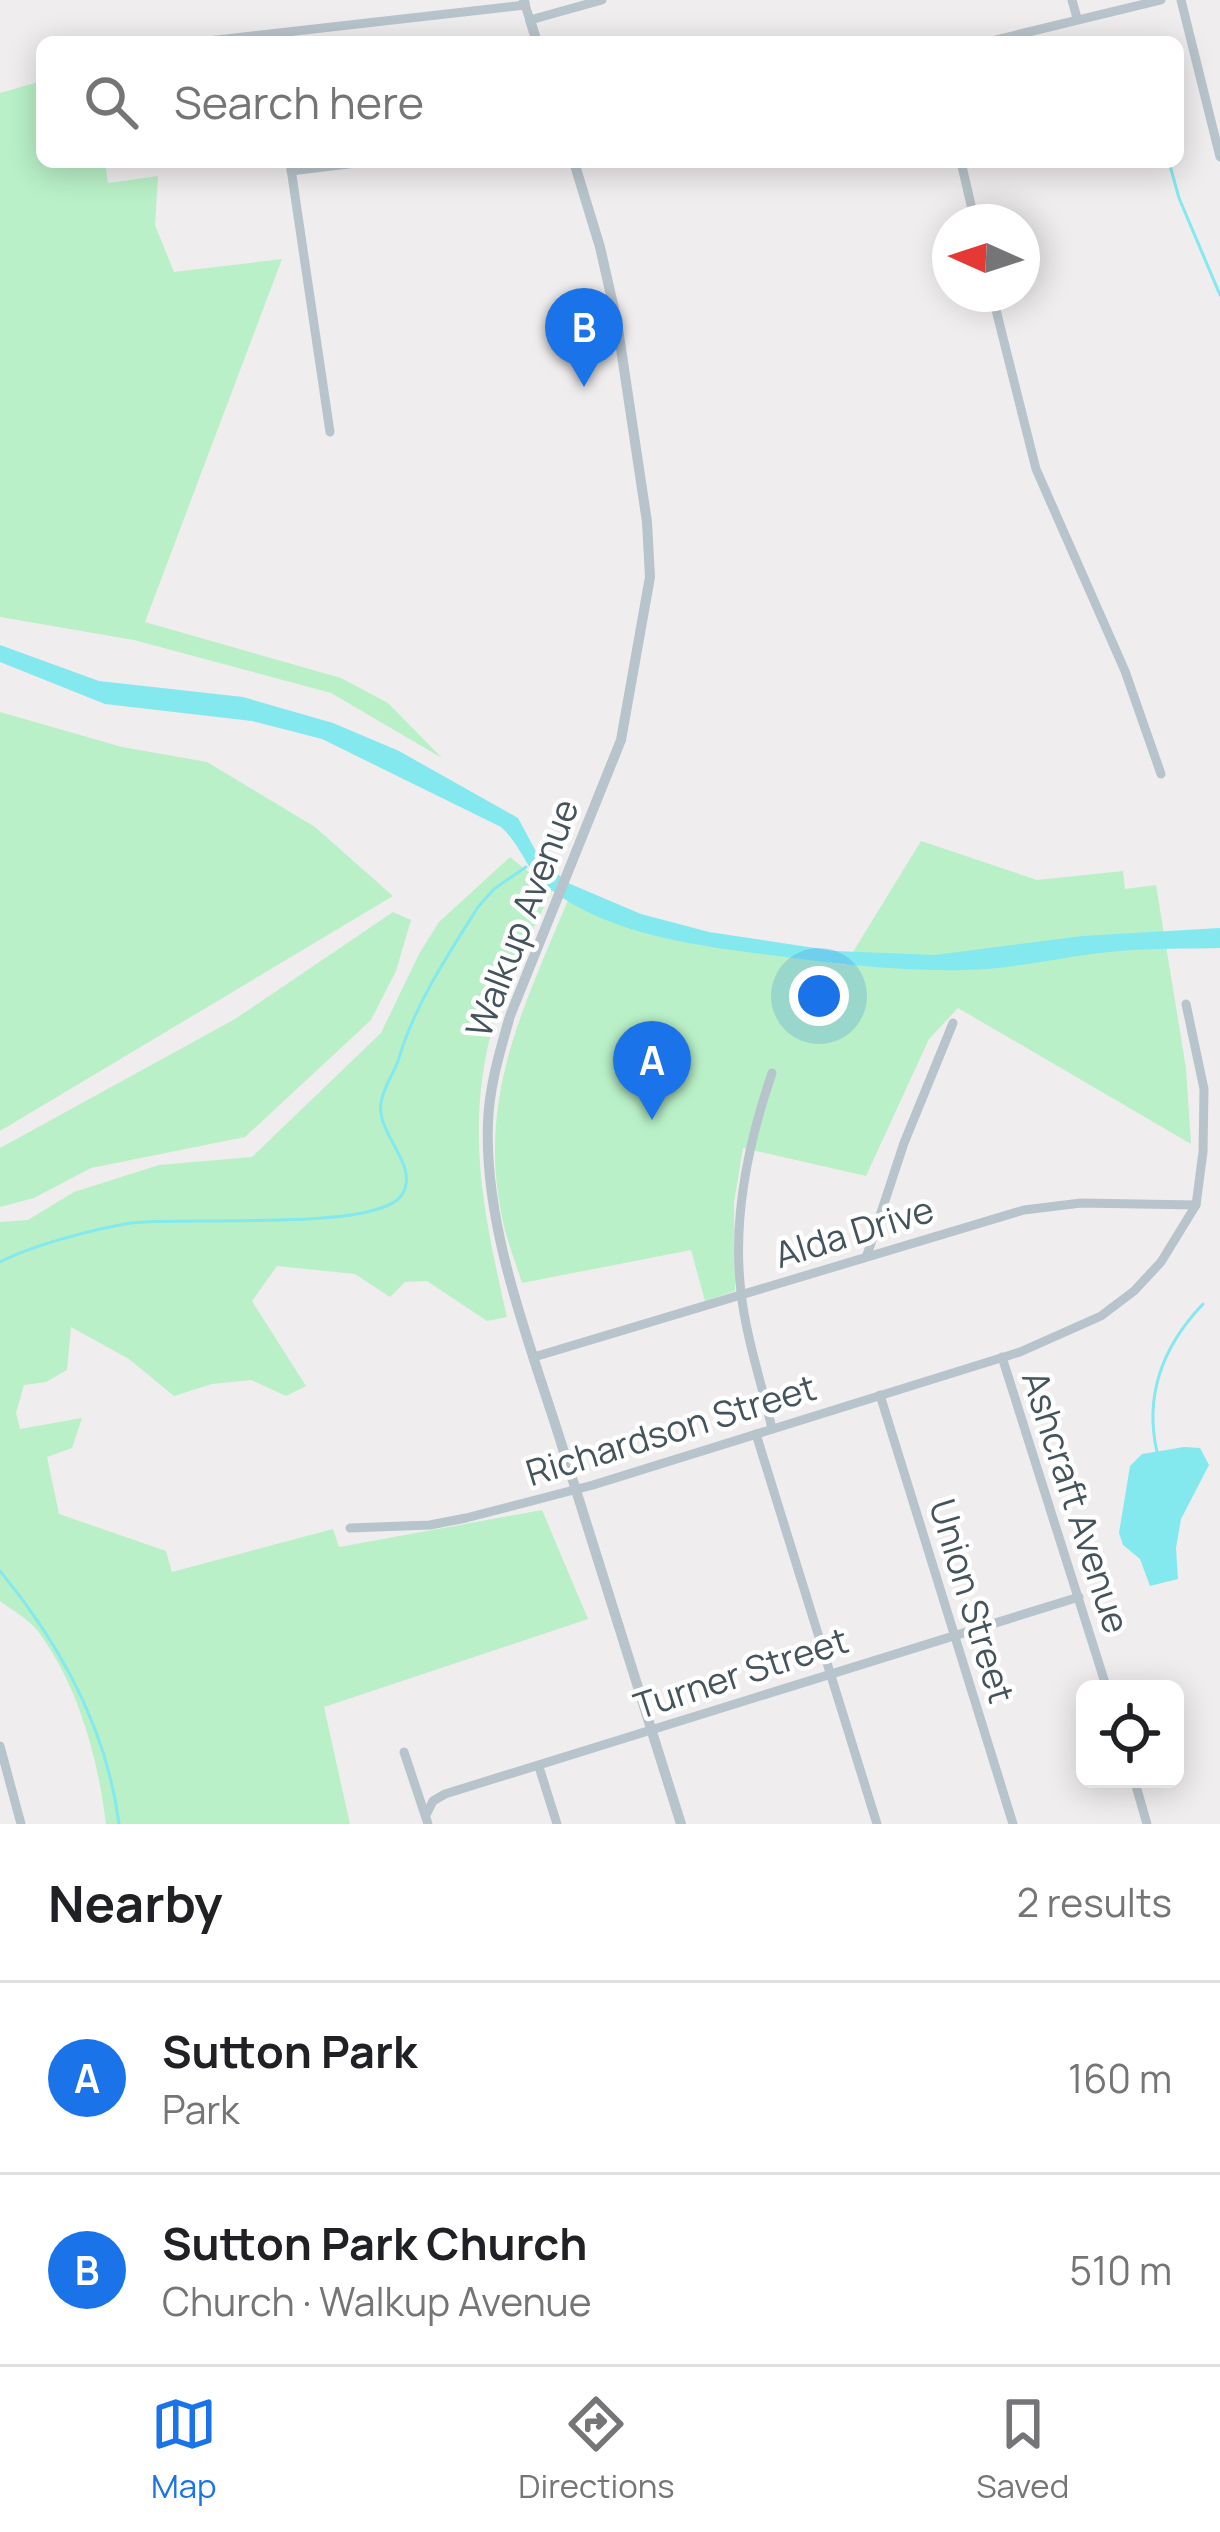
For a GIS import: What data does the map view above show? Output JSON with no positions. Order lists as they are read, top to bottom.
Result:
{
  "streets": {
    "street": [
      "Walkup Avenue",
      "Alda Drive",
      "Richardson Street",
      "Ashcraft Avenue",
      "Union Street",
      "Turner Street"
    ]
  },
  "crossings": [
    ["Walkup Avenue", "Alda Drive"],
    ["Walkup Avenue", "Richardson Street"],
    ["Walkup Avenue", "Turner Street"],
    ["Alda Drive", "Ashcraft Avenue"],
    ["Richardson Street", "Ashcraft Avenue"],
    ["Richardson Street", "Union Street"],
    ["Ashcraft Avenue", "Turner Street"],
    ["Union Street", "Turner Street"]
  ],
  "north": "left",
  "page": {
    "search": "Search here",
    "pins": ["B", "A"],
    "heading": ["Nearby", "2 results"],
    "list": [
      {
        "mark": "A",
        "name": "Sutton Park",
        "note": "Park",
        "value": "160 m"
      },
      {
        "mark": "B",
        "name": "Sutton Park Church",
        "note": "Church · Walkup Avenue",
        "value": "510 m"
      }
    ],
    "nav": ["Map", "Directions", "Saved"]
  }
}
